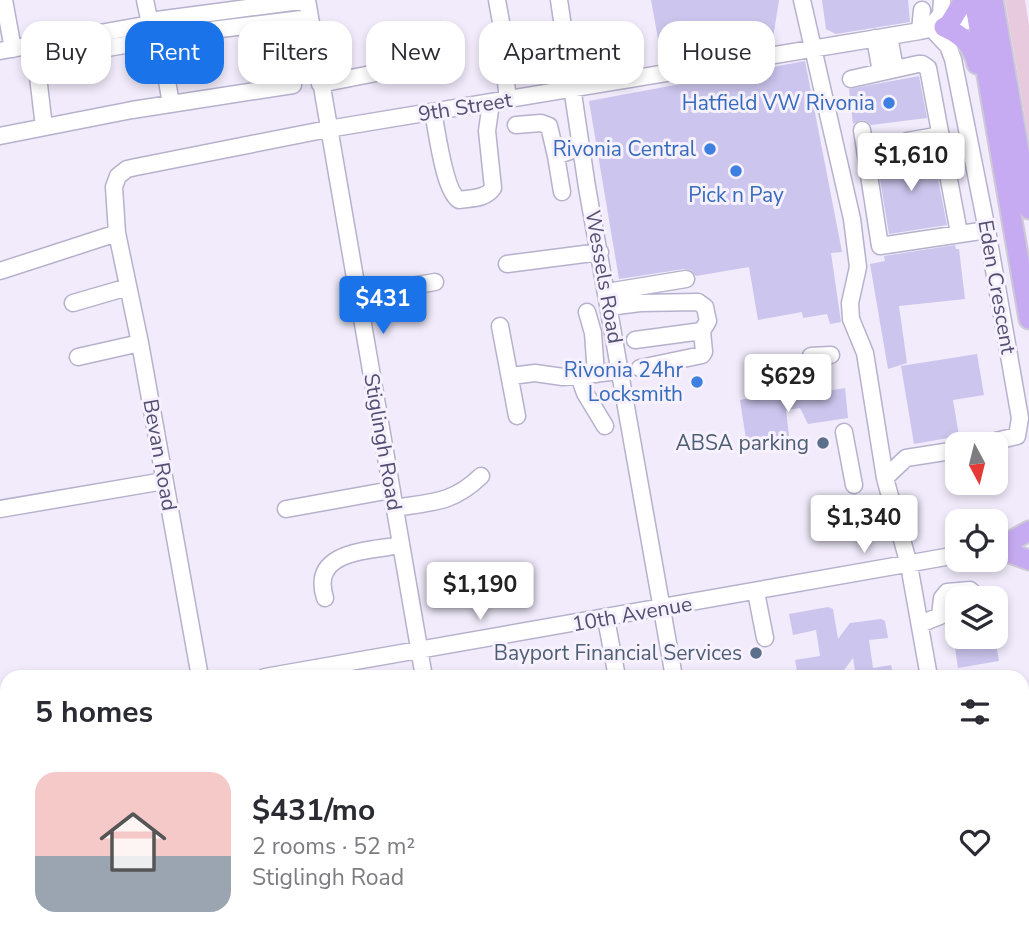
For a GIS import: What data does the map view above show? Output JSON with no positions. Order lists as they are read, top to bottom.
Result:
{
  "streets": {
    "street": [
      "9th Street",
      "Wessels Road",
      "Eden Crescent",
      "Stiglingh Road",
      "Bevan Road",
      "10th Avenue"
    ]
  },
  "crossings": [
    ["9th Street", "Wessels Road"],
    ["9th Street", "Eden Crescent"],
    ["9th Street", "Stiglingh Road"],
    ["9th Street", "Bevan Road"],
    ["Wessels Road", "10th Avenue"],
    ["Stiglingh Road", "10th Avenue"]
  ],
  "places": [
    "Hatfield VW Rivonia",
    "Rivonia Central",
    "Pick n Pay",
    "Rivonia 24hr Locksmith",
    "ABSA parking",
    "Bayport Financial Services"
  ],
  "north": "bottom",
  "page": {
    "chip": [
      "Buy",
      "Rent",
      "Filters",
      "New",
      "Apartment",
      "House"
    ],
    "price": [
      "$1,610",
      "$431",
      "$629",
      "$1,340",
      "$1,190"
    ],
    "heading": "5 homes",
    "list": [
      {
        "name": "$431/mo",
        "note": "2 rooms · 52 m² · Stiglingh Road"
      }
    ]
  }
}
